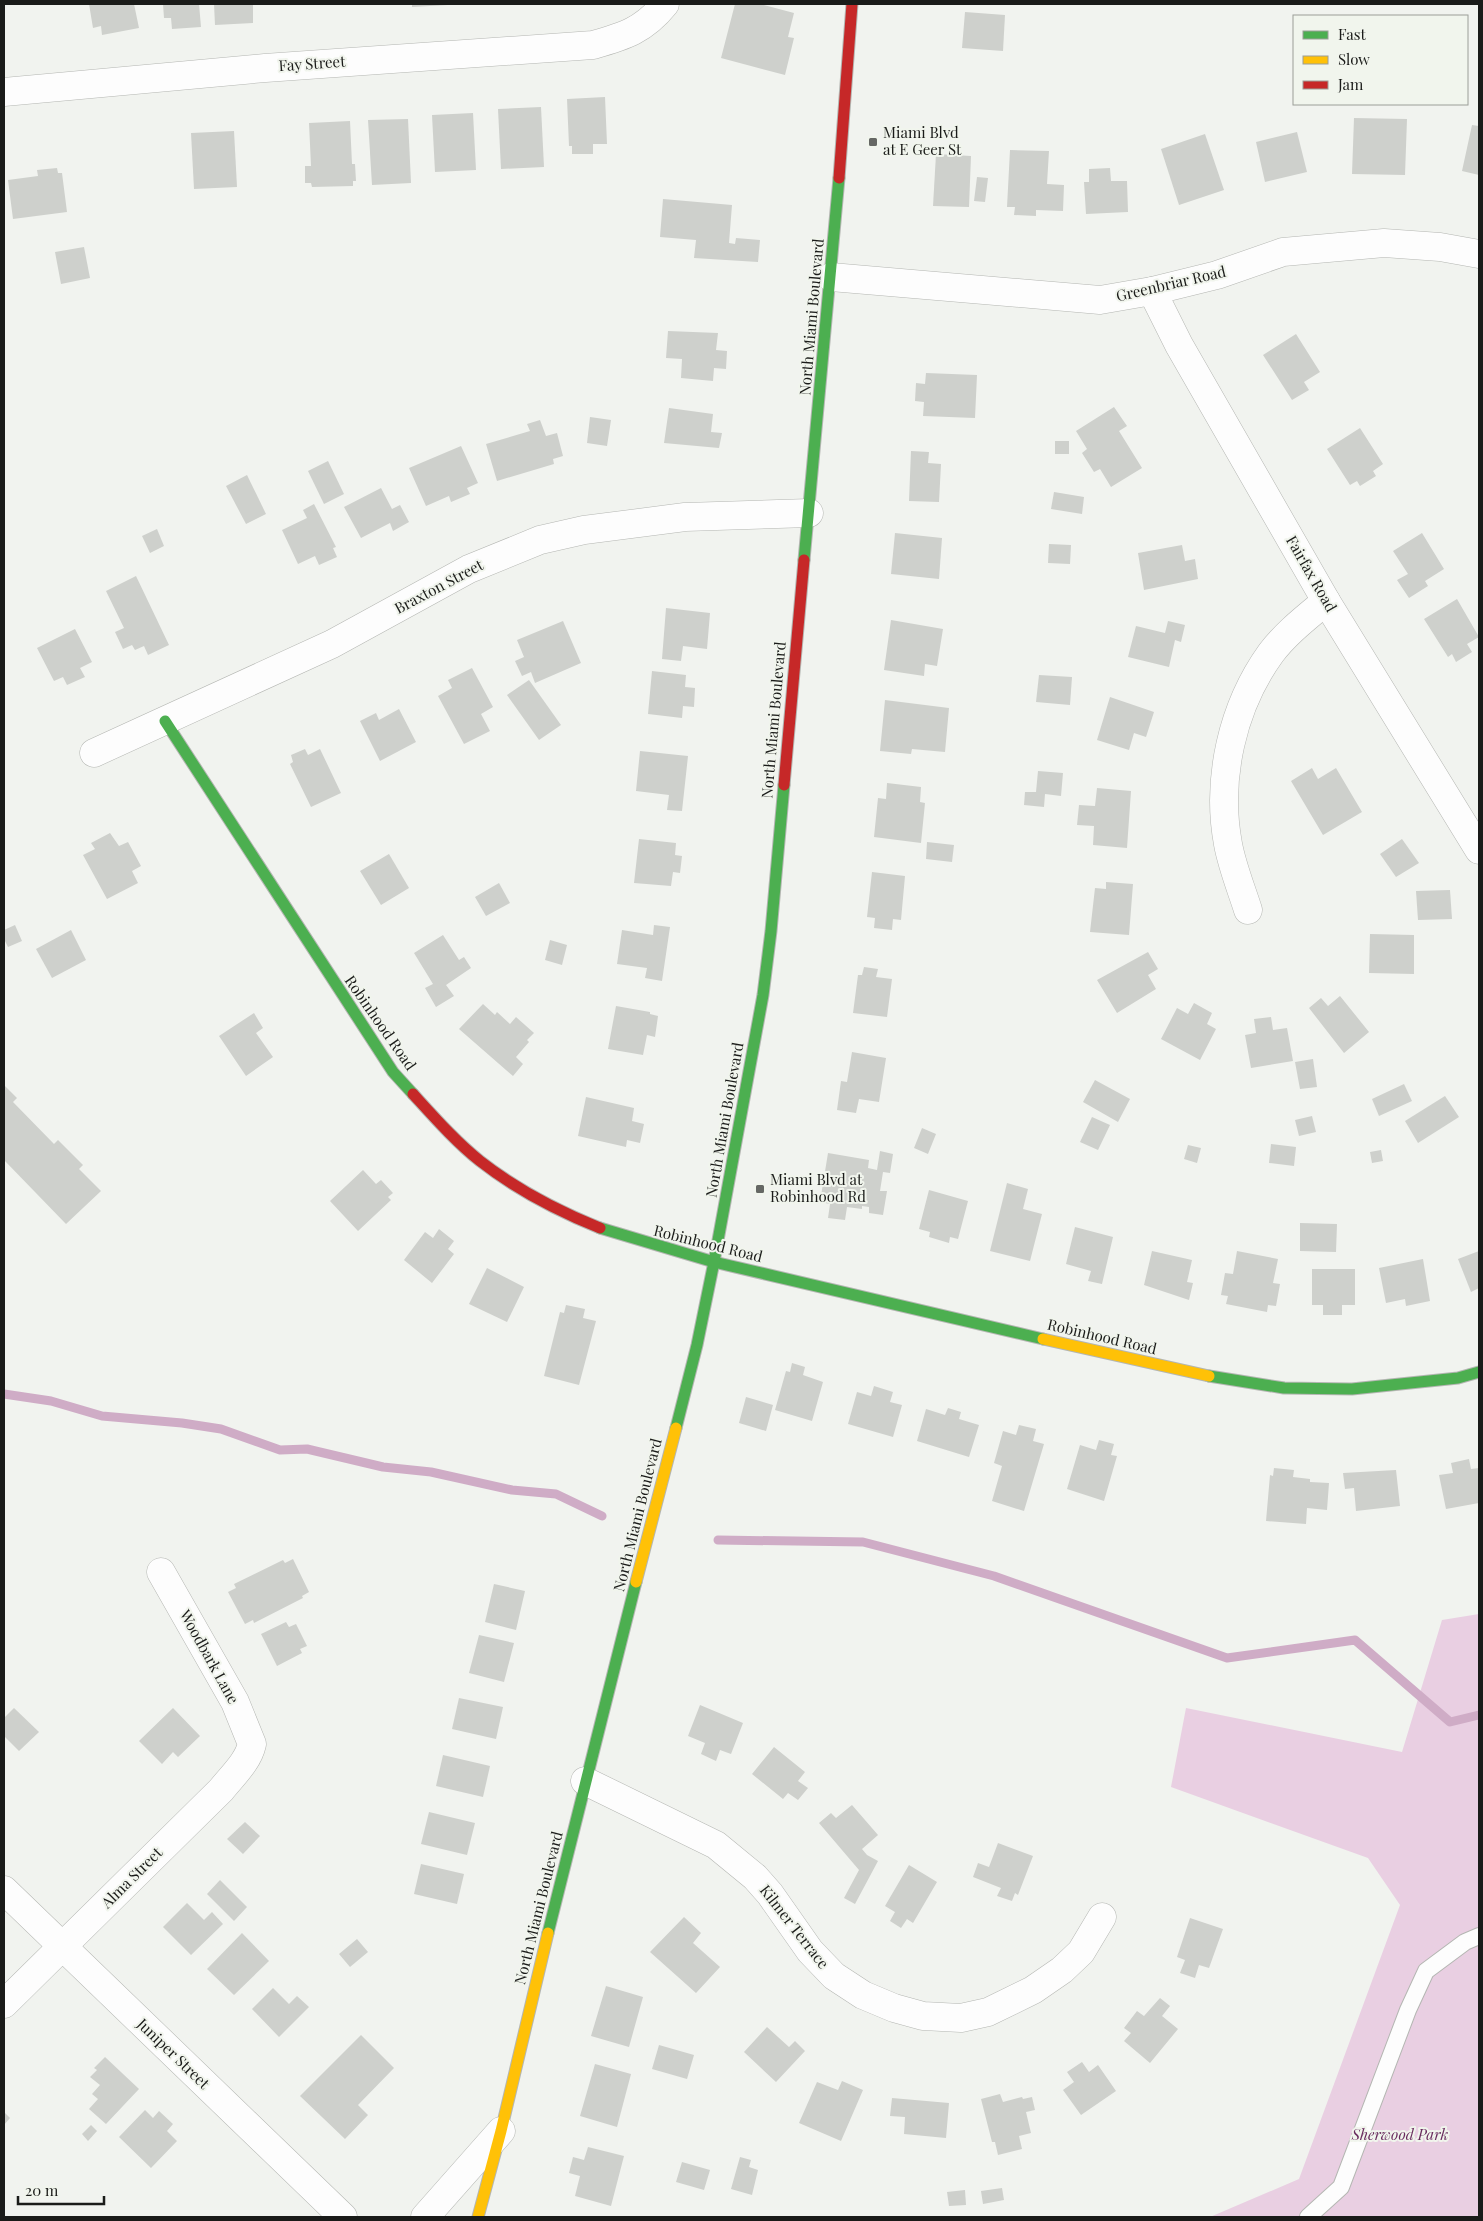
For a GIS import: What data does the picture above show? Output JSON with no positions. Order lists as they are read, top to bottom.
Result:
{
  "streets": {
    "main road": ["North Miami Boulevard", "Robinhood Road"],
    "street": [
      "Fay Street",
      "Greenbriar Road",
      "Fairfax Road",
      "Braxton Street",
      "Woodbark Lane",
      "Alma Street",
      "Kilmer Terrace",
      "Juniper Street"
    ]
  },
  "crossings": [
    ["Greenbriar Road", "North Miami Boulevard"],
    ["Greenbriar Road", "Fairfax Road"],
    ["North Miami Boulevard", "Braxton Street"],
    ["North Miami Boulevard", "Robinhood Road"],
    ["North Miami Boulevard", "Kilmer Terrace"],
    ["Braxton Street", "Robinhood Road"],
    ["Woodbark Lane", "Alma Street"],
    ["Alma Street", "Juniper Street"]
  ],
  "parks": ["Sherwood Park"],
  "places": {
    "transit": ["Miami Blvd at E Geer St", "Miami Blvd at Robinhood Rd"]
  },
  "legend": ["Fast", "Slow", "Jam"],
  "scale_bar": "20 m"
}
